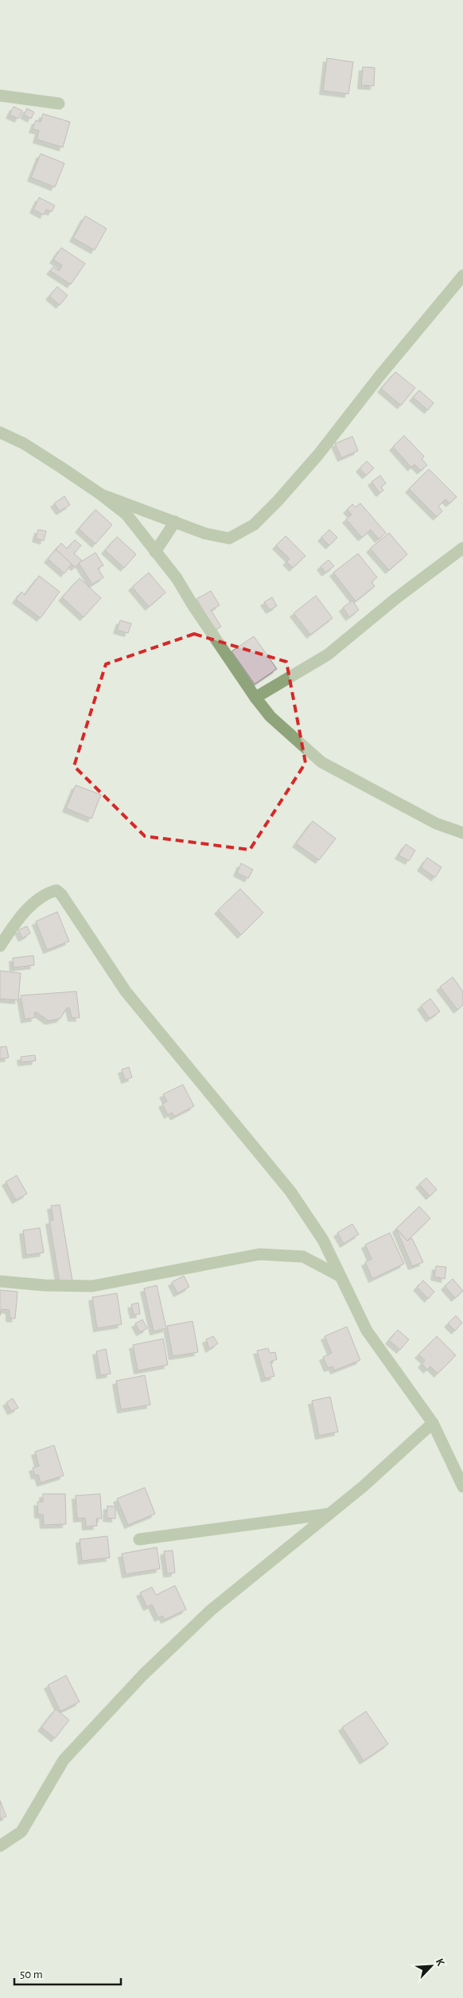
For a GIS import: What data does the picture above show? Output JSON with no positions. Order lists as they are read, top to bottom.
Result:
{
  "scale_bar": "50 m",
  "north": "top right"
}
